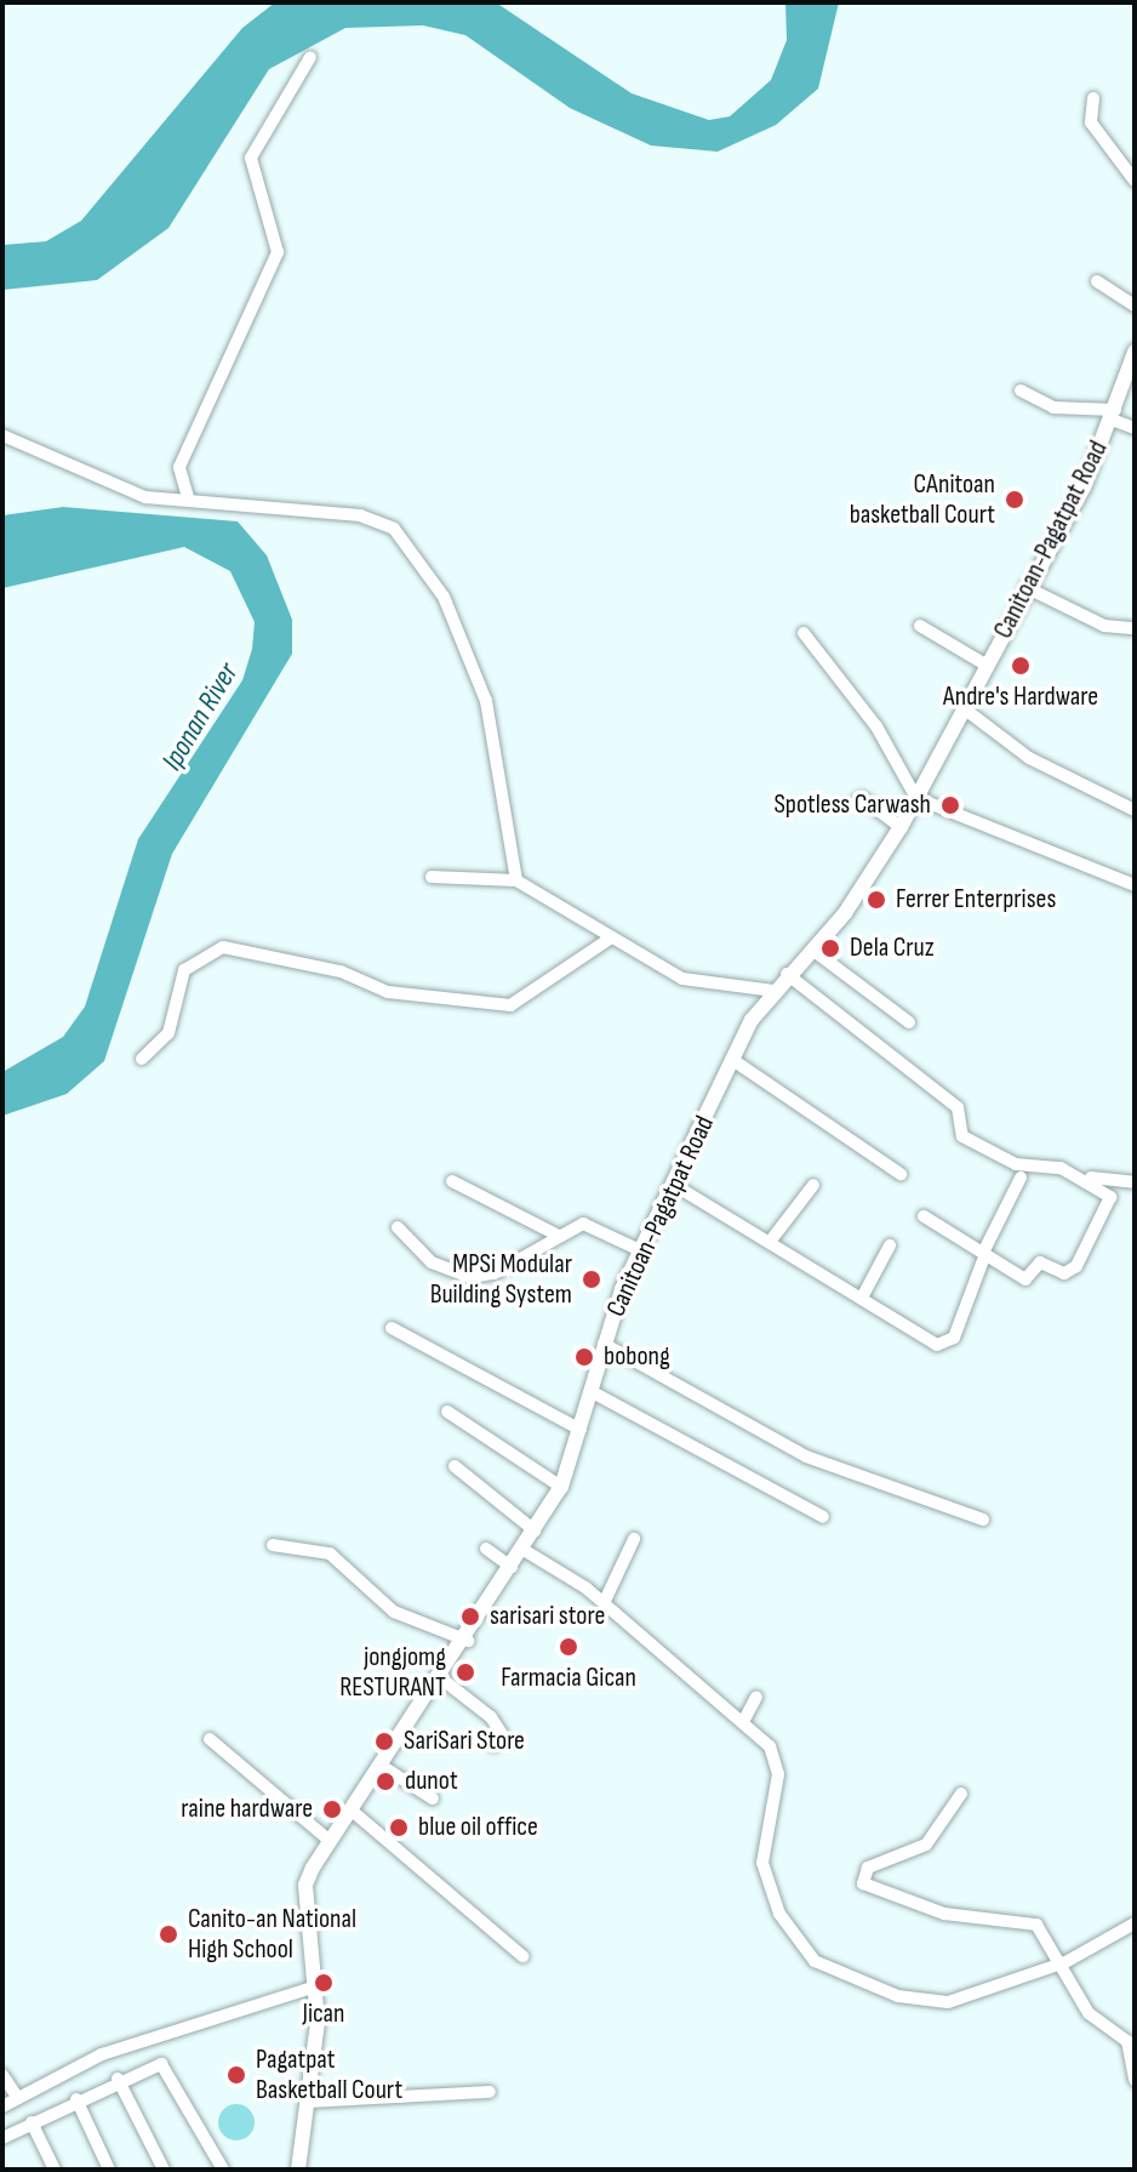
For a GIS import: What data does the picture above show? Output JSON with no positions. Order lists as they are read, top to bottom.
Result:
{
  "streets": {
    "street": ["Canitoan-Pagatpat Road"]
  },
  "water": ["Iponan River"],
  "places": [
    "CAnitoan basketball Court",
    "Andre's Hardware",
    "Spotless Carwash",
    "Ferrer Enterprises",
    "Dela Cruz",
    "MPSi Modular Building System",
    "bobong",
    "sarisari store",
    "Farmacia Gican",
    "jongjomg RESTURANT",
    "SariSari Store",
    "dunot",
    "raine hardware",
    "blue oil office",
    "Canito-an National High School",
    "Jican",
    "Pagatpat Basketball Court"
  ]
}
